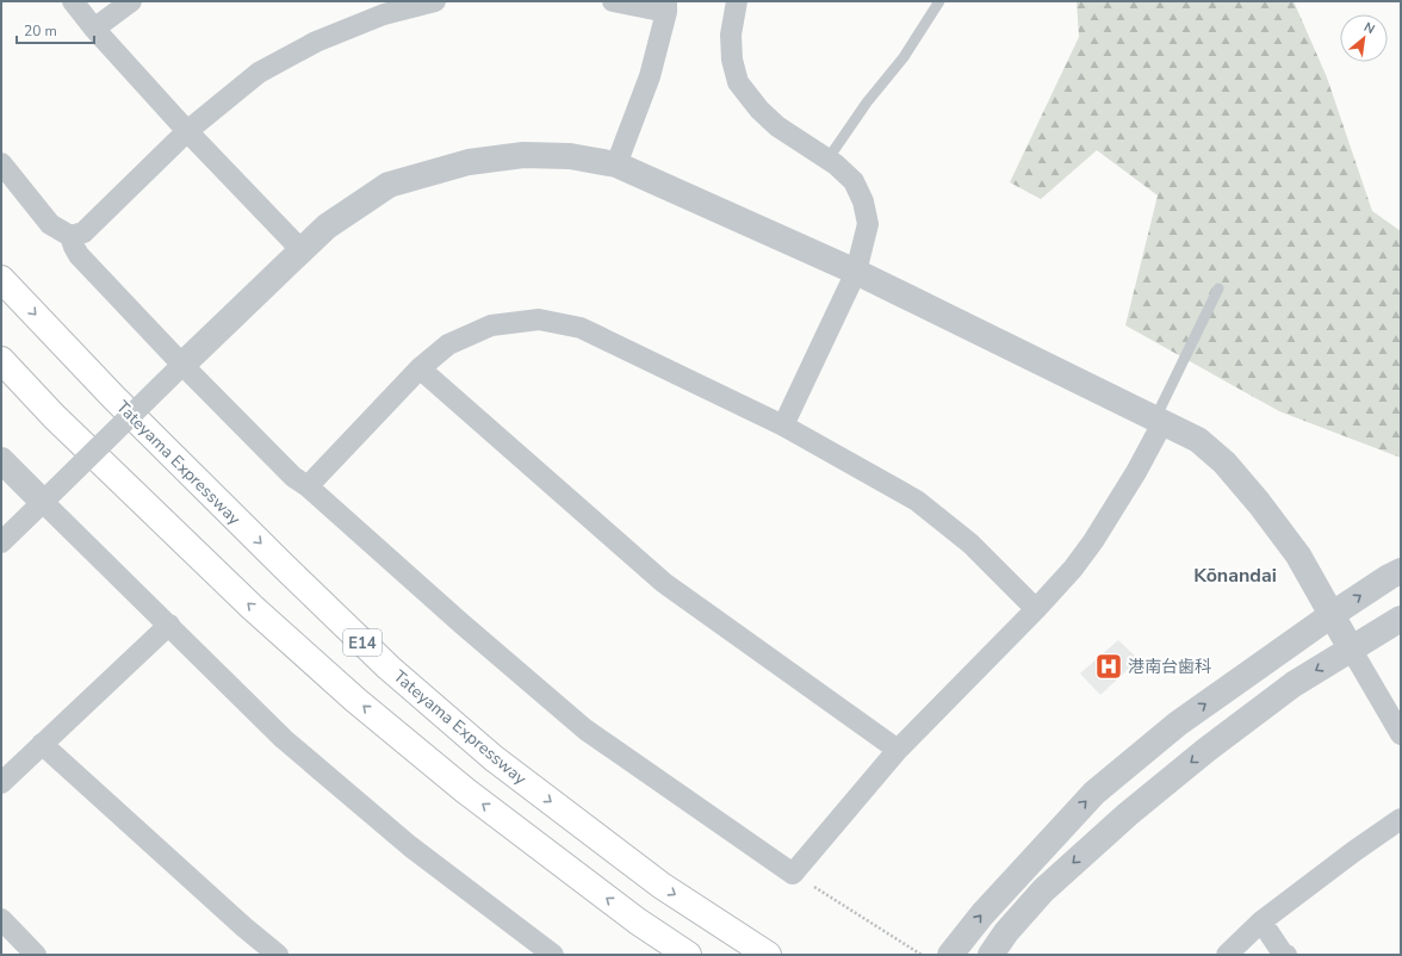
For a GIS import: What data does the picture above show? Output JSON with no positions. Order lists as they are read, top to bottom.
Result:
{
  "streets": {
    "highway": ["Tateyama Expressway", "E14"]
  },
  "districts": ["Kōnandai"],
  "places": {
    "hospital": ["港南台歯科"]
  },
  "scale_bar": "20 m",
  "north": "top right"
}
